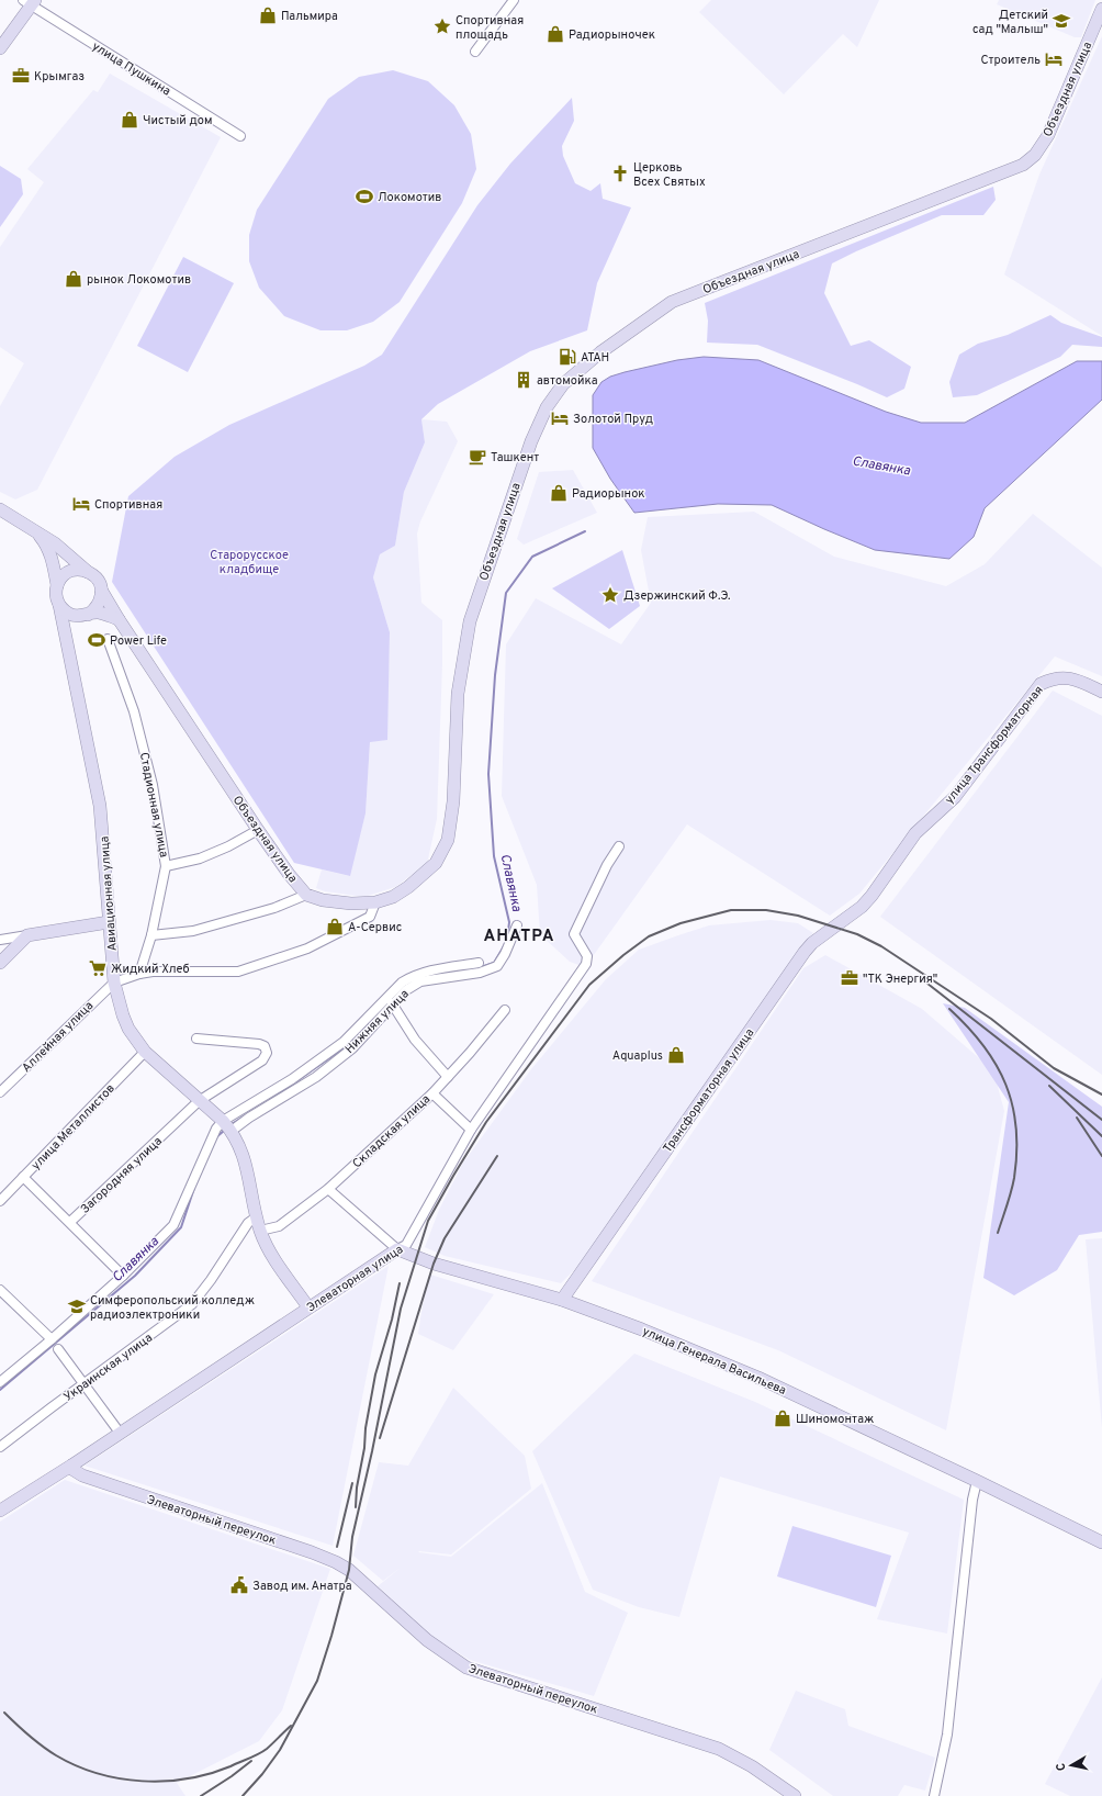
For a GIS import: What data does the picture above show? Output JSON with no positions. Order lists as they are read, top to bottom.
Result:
{
  "streets": {
    "main road": [
      "Объездная улица",
      "улица Трансформаторная",
      "Авиационная улица",
      "Трансформаторная улица",
      "Элеваторная улица",
      "улица Генерала Васильева",
      "Элеваторный переулок"
    ],
    "street": [
      "улица Пушкина",
      "Стадионная улица",
      "Нижняя улица",
      "Аллейная улица",
      "улица Металлистов",
      "Складская улица",
      "Загородняя улица",
      "Украинская улица"
    ]
  },
  "crossings": [
    ["Объездная улица", "Авиационная улица"],
    ["улица Трансформаторная", "Трансформаторная улица"],
    ["Авиационная улица", "Нижняя улица"],
    ["Авиационная улица", "Аллейная улица"],
    ["Авиационная улица", "улица Металлистов"],
    ["Авиационная улица", "Складская улица"],
    ["Авиационная улица", "Загородняя улица"],
    ["Авиационная улица", "Элеваторная улица"],
    ["Авиационная улица", "Украинская улица"],
    ["Трансформаторная улица", "улица Генерала Васильева"],
    ["улица Металлистов", "Загородняя улица"],
    ["Складская улица", "улица Генерала Васильева"],
    ["Элеваторная улица", "улица Генерала Васильева"],
    ["Элеваторная улица", "Элеваторный переулок"]
  ],
  "districts": ["АНАТРА"],
  "water": ["Славянка"],
  "parks": ["Старорусское кладбище"],
  "places": {
    "shop": [
      "Пальмира",
      "Радиорыночек",
      "Чистый дом",
      "рынок Локомотив",
      "Радиорынок",
      "А-Сервис",
      "Aquaplus",
      "Шиномонтаж"
    ],
    "school or university": ["Детский сад \"Малыш\"", "Симферопольский колледж радиоэлектроники"],
    "place": ["Спортивная площадь", "Дзержинский Ф.Э."],
    "hotel": ["Строитель", "Золотой Пруд", "Спортивная"],
    "office": ["Крымгаз", "\"ТК Энергия\""],
    "church": ["Церковь Всех Святых"],
    "sports": ["Локомотив", "Power Life"],
    "fuel station": ["АТАН"],
    "building": ["автомойка"],
    "cafe": ["Ташкент"],
    "supermarket": ["Жидкий Хлеб"],
    "public building": ["Завод им. Анатра"]
  },
  "north": "left"
}
